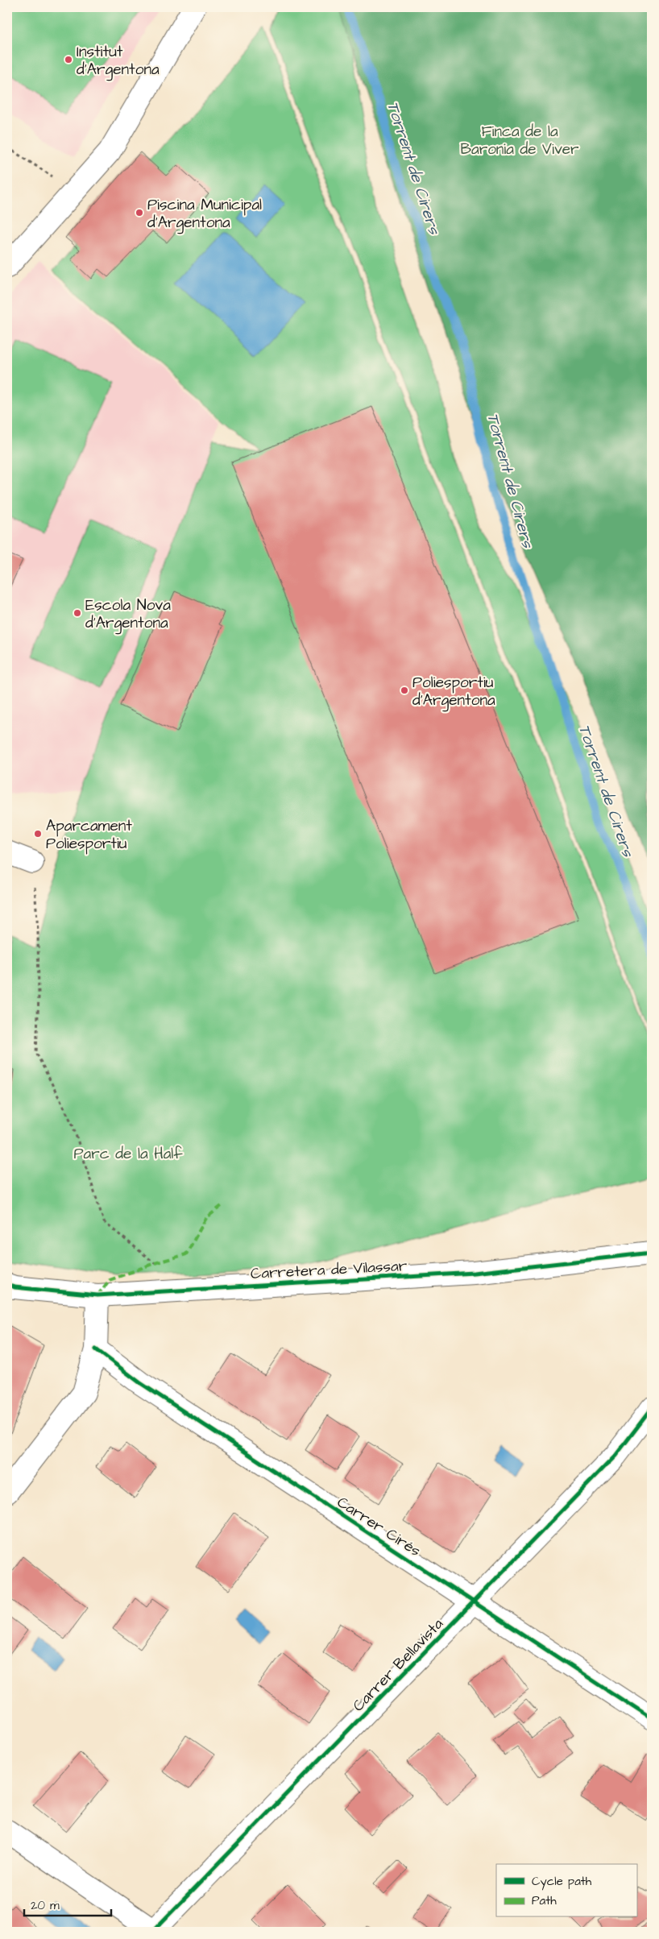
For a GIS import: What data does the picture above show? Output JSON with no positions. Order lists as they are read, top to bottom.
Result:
{
  "streets": {
    "street": ["Carretera de Vilassar", "Carrer Cirés", "Carrer Bellavista"]
  },
  "crossings": [
    ["Carrer Cirés", "Carrer Bellavista"]
  ],
  "water": ["Torrent de Cirers"],
  "parks": ["Finca de la Baronia de Viver", "Parc de la Half"],
  "places": [
    "Institut d'Argentona",
    "Piscina Municipal d'Argentona",
    "Escola Nova d'Argentona",
    "Poliesportiu d'Argentona",
    "Aparcament Poliesportiu"
  ],
  "legend": ["Cycle path", "Path"],
  "scale_bar": "20 m"
}
